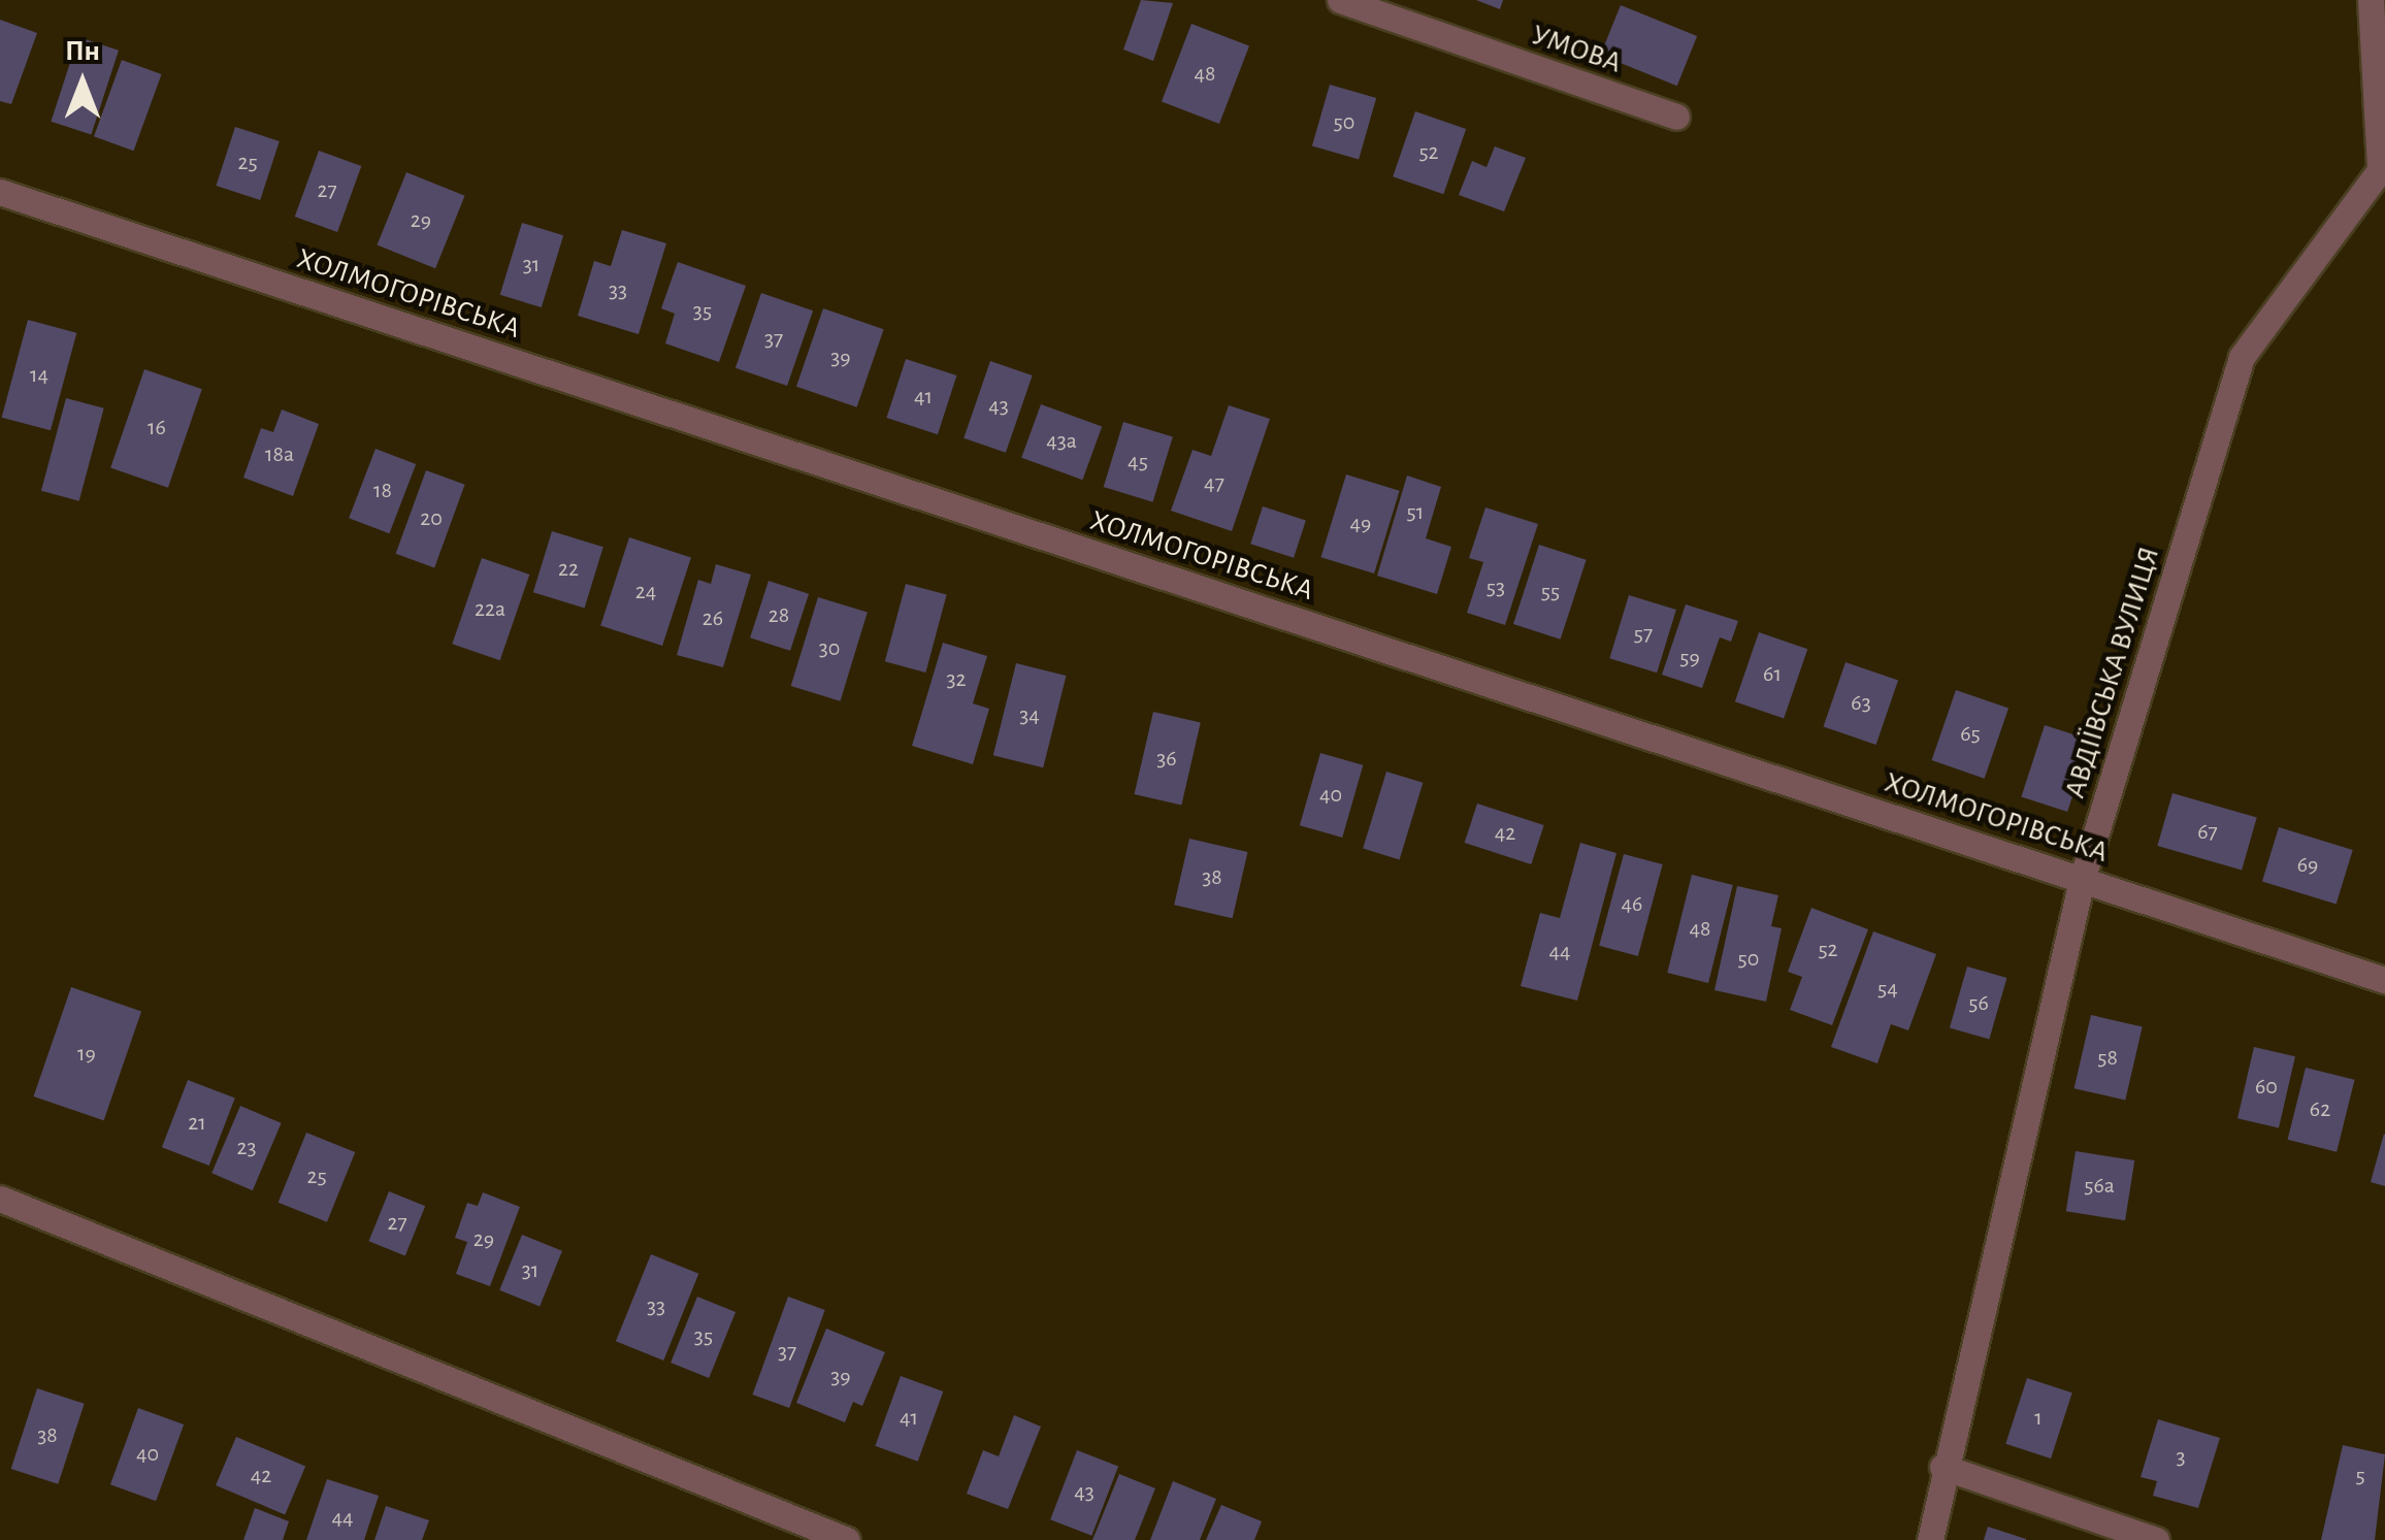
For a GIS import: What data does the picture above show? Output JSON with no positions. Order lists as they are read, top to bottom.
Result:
{
  "streets": {
    "street": ["УМОВА", "ХОЛМОГОРІВСЬКА", "АВДІЇВСЬКА ВУЛИЦЯ"]
  },
  "crossings": [
    ["ХОЛМОГОРІВСЬКА", "АВДІЇВСЬКА ВУЛИЦЯ"]
  ],
  "house_numbers": [
    "48",
    "50",
    "52",
    "25",
    "27",
    "29",
    "31",
    "33",
    "35",
    "37",
    "39",
    "14",
    "41",
    "43",
    "16",
    "43а",
    "18а",
    "45",
    "47",
    "18",
    "51",
    "20",
    "49",
    "22",
    "53",
    "24",
    "55",
    "22а",
    "28",
    "26",
    "57",
    "30",
    "59",
    "61",
    "32",
    "63",
    "34",
    "65",
    "36",
    "40",
    "67",
    "42",
    "69",
    "38",
    "46",
    "48",
    "52",
    "44",
    "50",
    "54",
    "56",
    "19",
    "58",
    "60",
    "62",
    "21",
    "23",
    "25",
    "56а",
    "27",
    "29",
    "31",
    "33",
    "35",
    "37",
    "39",
    "41",
    "1",
    "38",
    "40",
    "3",
    "42",
    "5",
    "43",
    "44"
  ],
  "north": "top"
}
